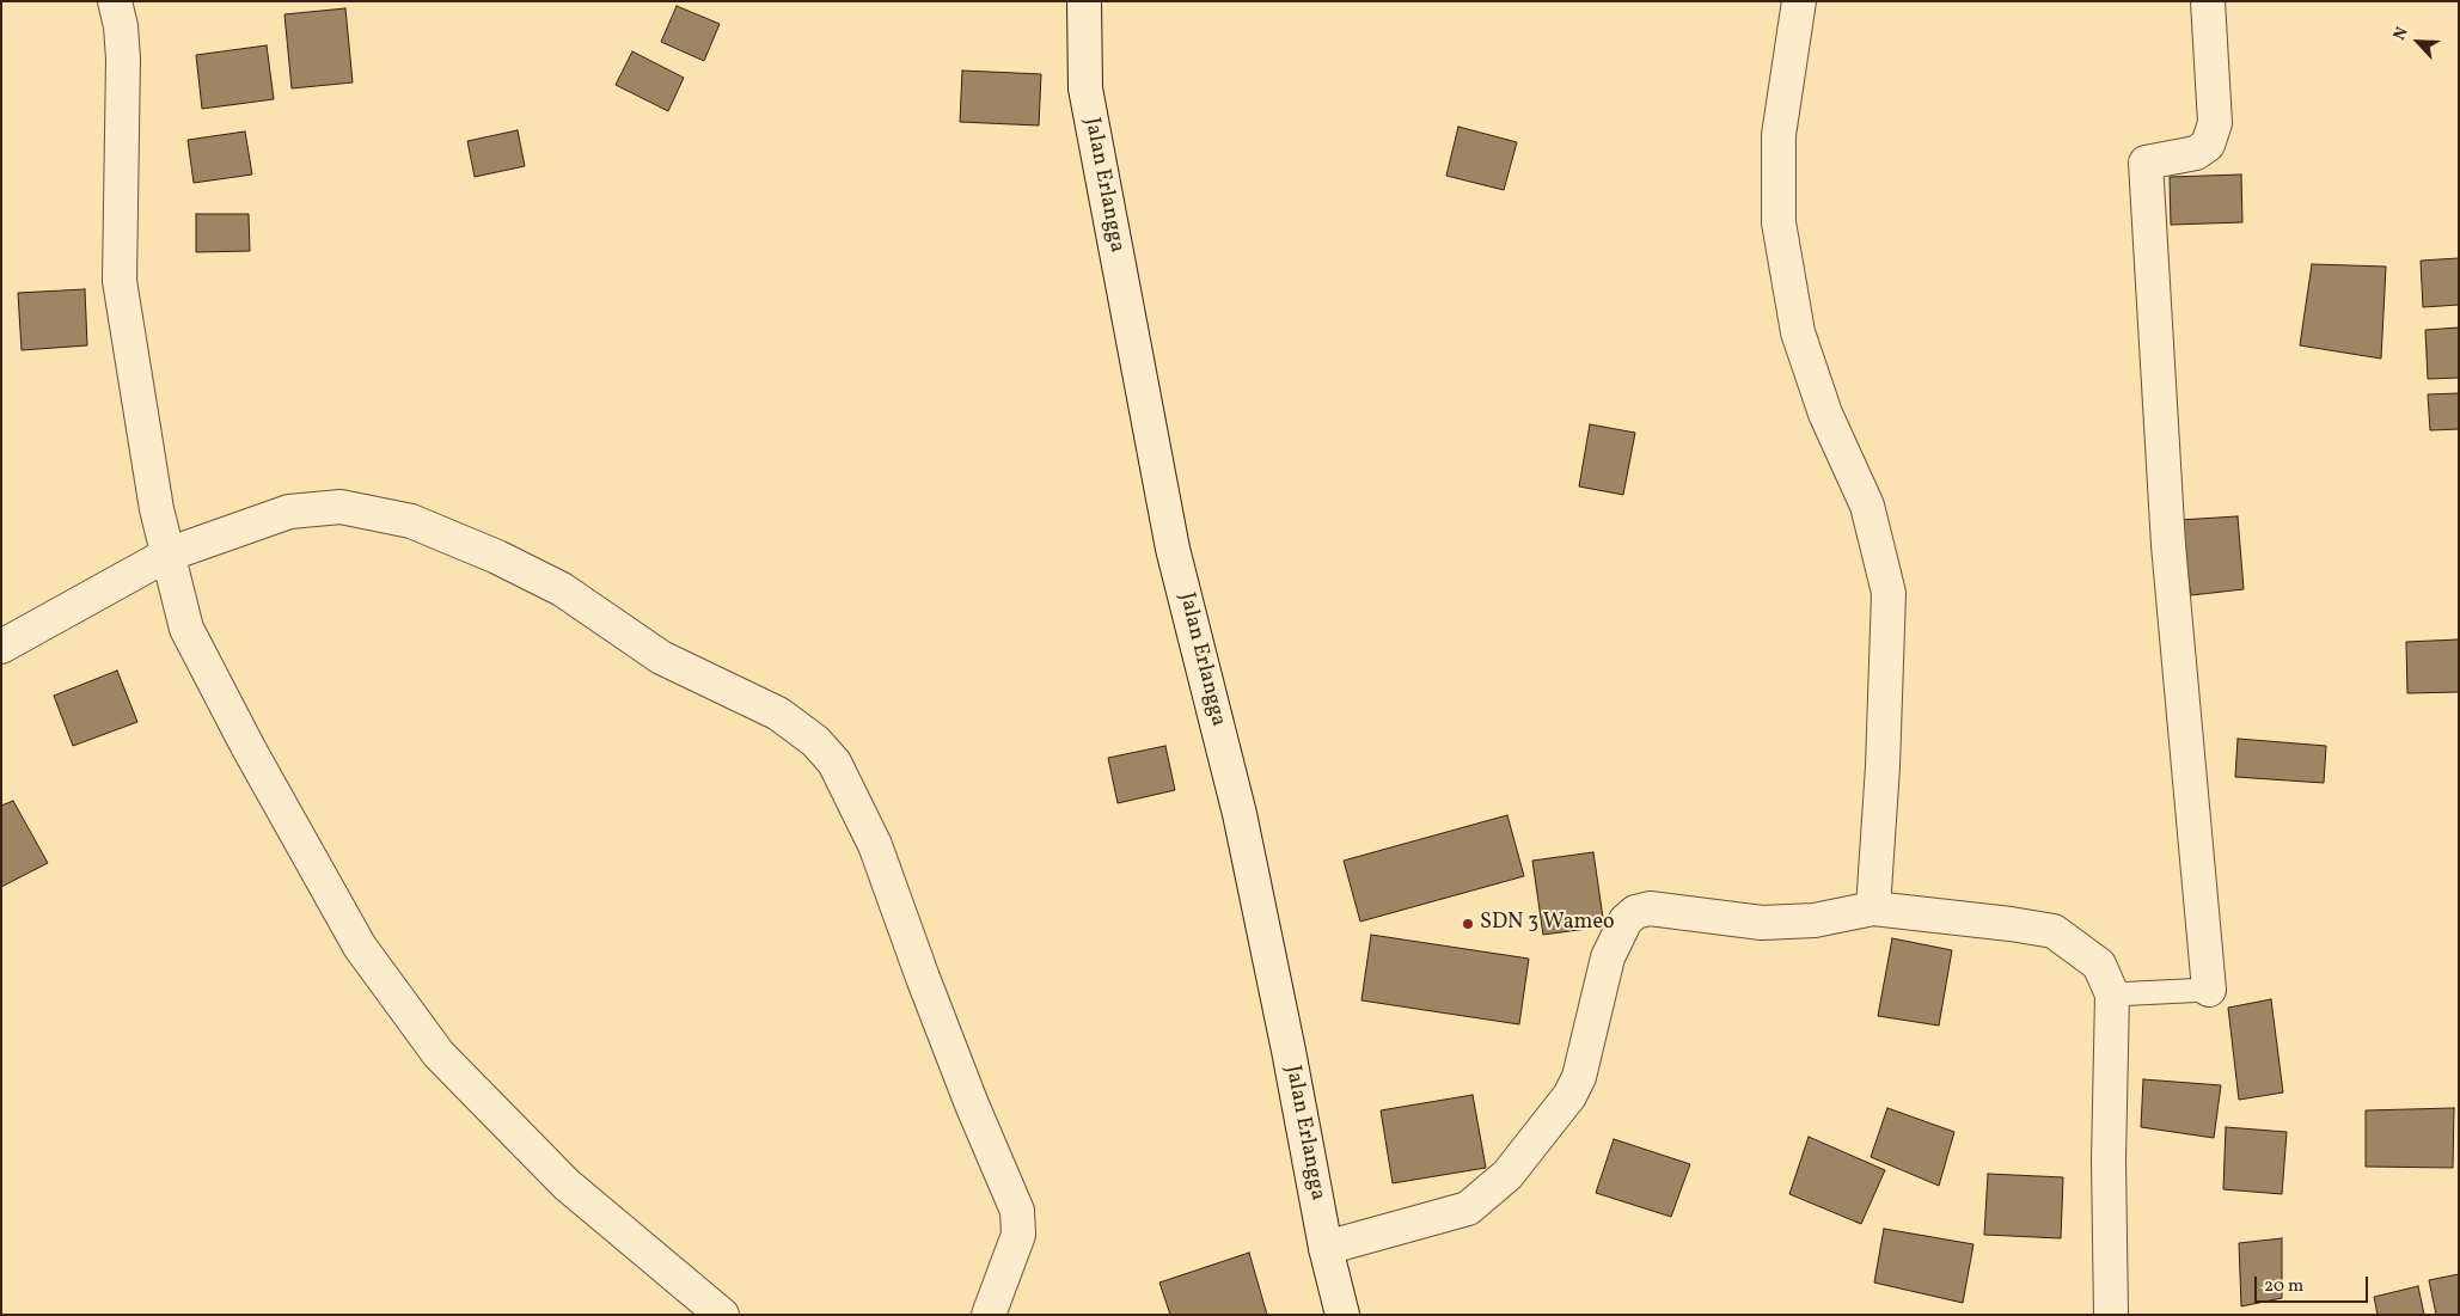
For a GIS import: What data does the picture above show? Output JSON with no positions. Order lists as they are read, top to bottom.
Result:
{
  "streets": {
    "street": ["Jalan Erlangga"]
  },
  "places": ["SDN 3 Wameo"],
  "scale_bar": "20 m",
  "north": "top left"
}
